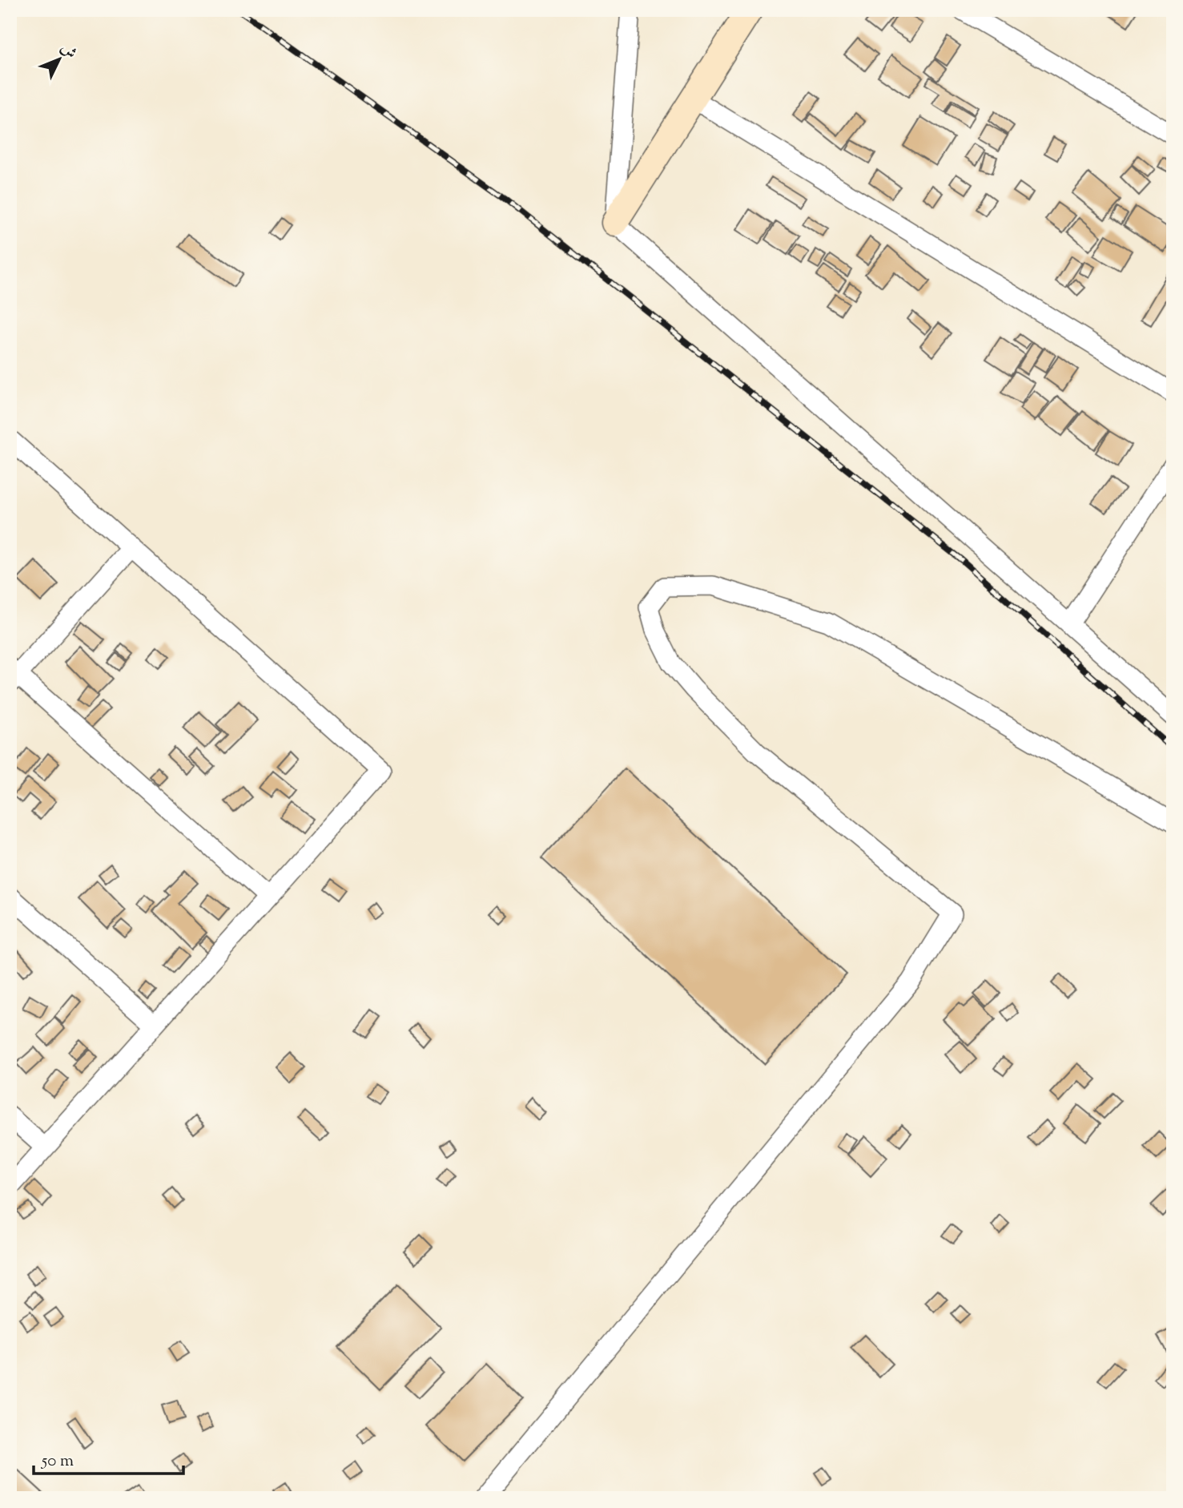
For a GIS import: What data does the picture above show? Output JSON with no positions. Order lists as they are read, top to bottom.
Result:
{
  "scale_bar": "50 m",
  "north": "top right"
}
